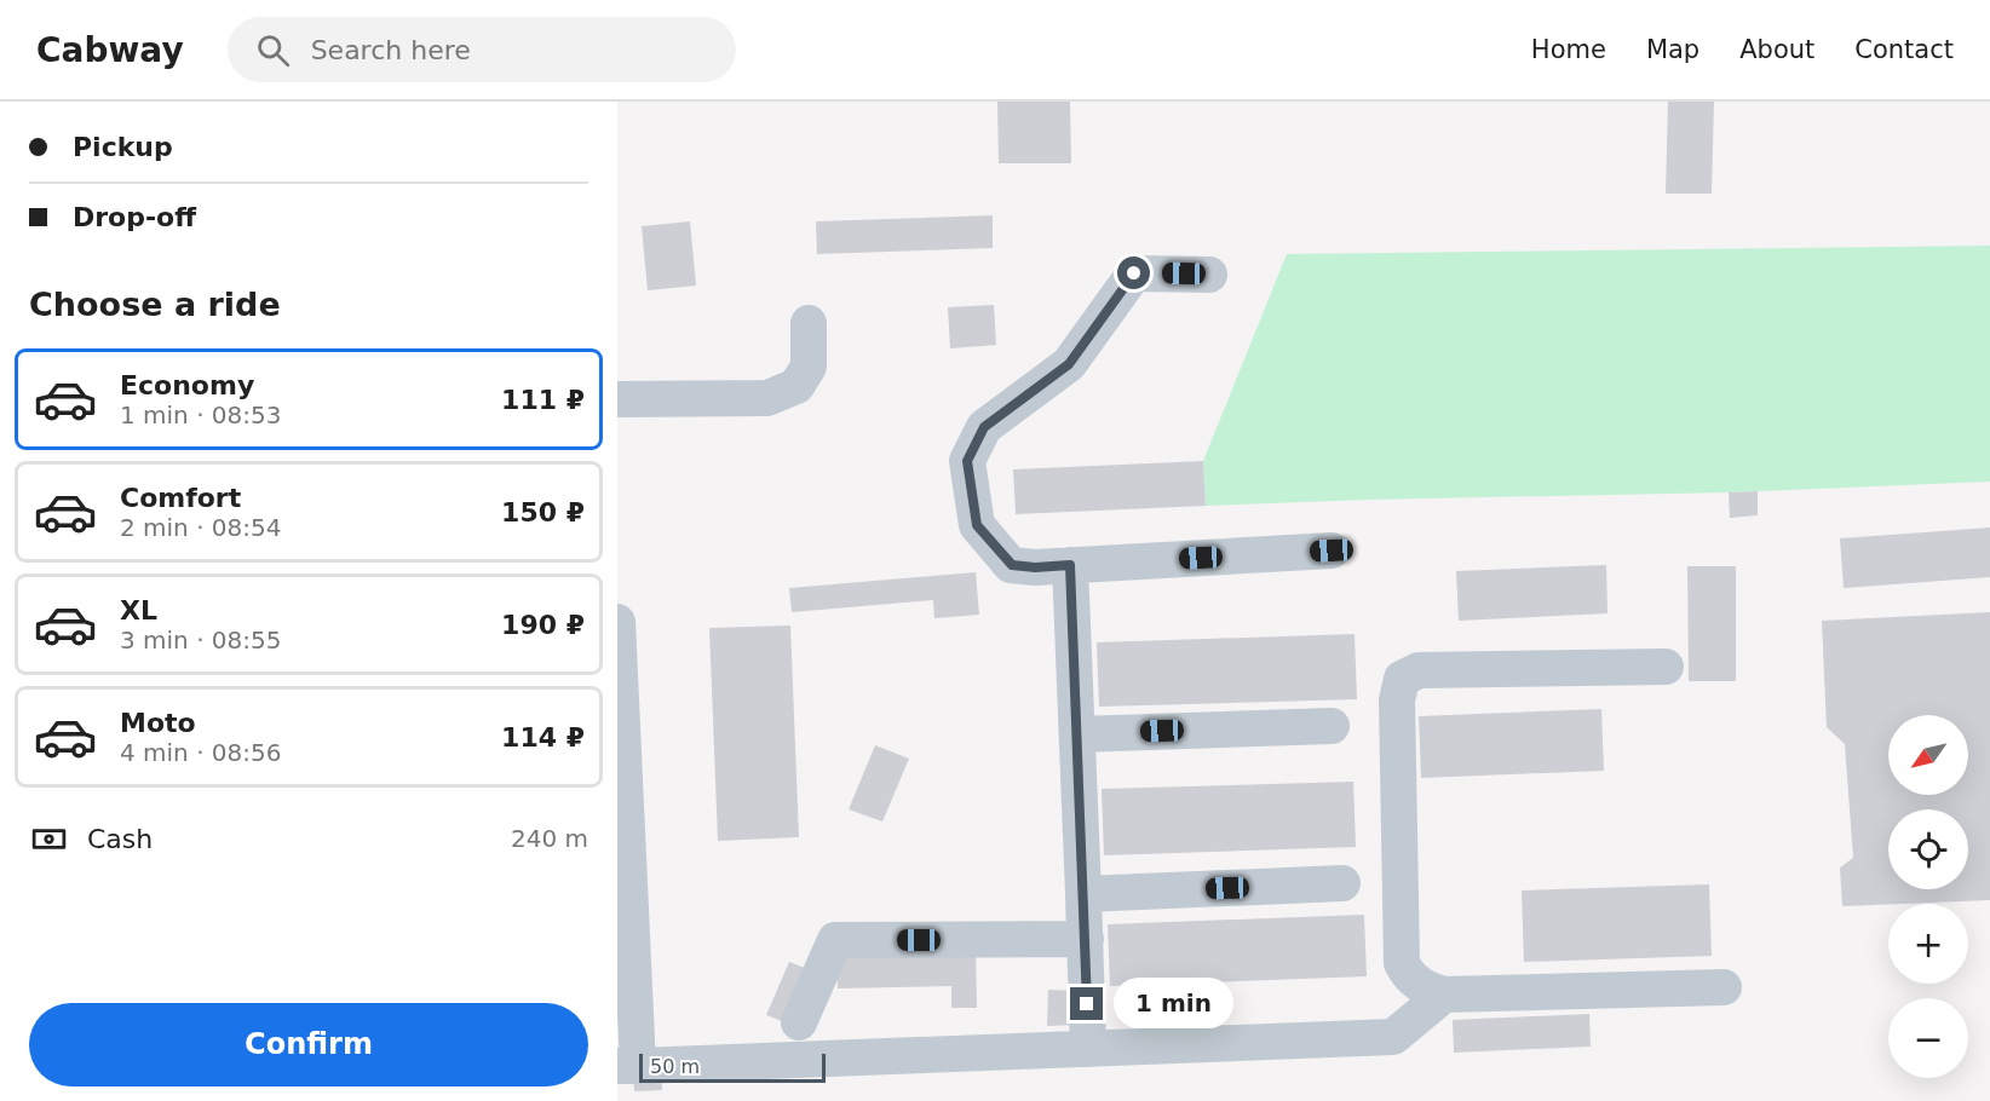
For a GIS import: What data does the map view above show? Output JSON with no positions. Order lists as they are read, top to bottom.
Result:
{
  "scale_bar": "50 m",
  "north": "bottom left",
  "page": {
    "header": "Cabway",
    "search": "Search here",
    "nav": [
      "Home",
      "Map",
      "About",
      "Contact"
    ],
    "banner": ["Pickup", "Drop-off"],
    "heading": "Choose a ride",
    "list": [
      {
        "name": "Economy",
        "note": "1 min · 08:53",
        "value": "111 ₽"
      },
      {
        "name": "Comfort",
        "note": "2 min · 08:54",
        "value": "150 ₽"
      },
      {
        "name": "XL",
        "note": "3 min · 08:55",
        "value": "190 ₽"
      },
      {
        "name": "Moto",
        "note": "4 min · 08:56",
        "value": "114 ₽"
      }
    ],
    "map_buttons": ["+", "−"],
    "pay": ["Cash", "240 m"],
    "bubble": "1 min",
    "buttons": "Confirm",
    "scale": "50 m"
  }
}
